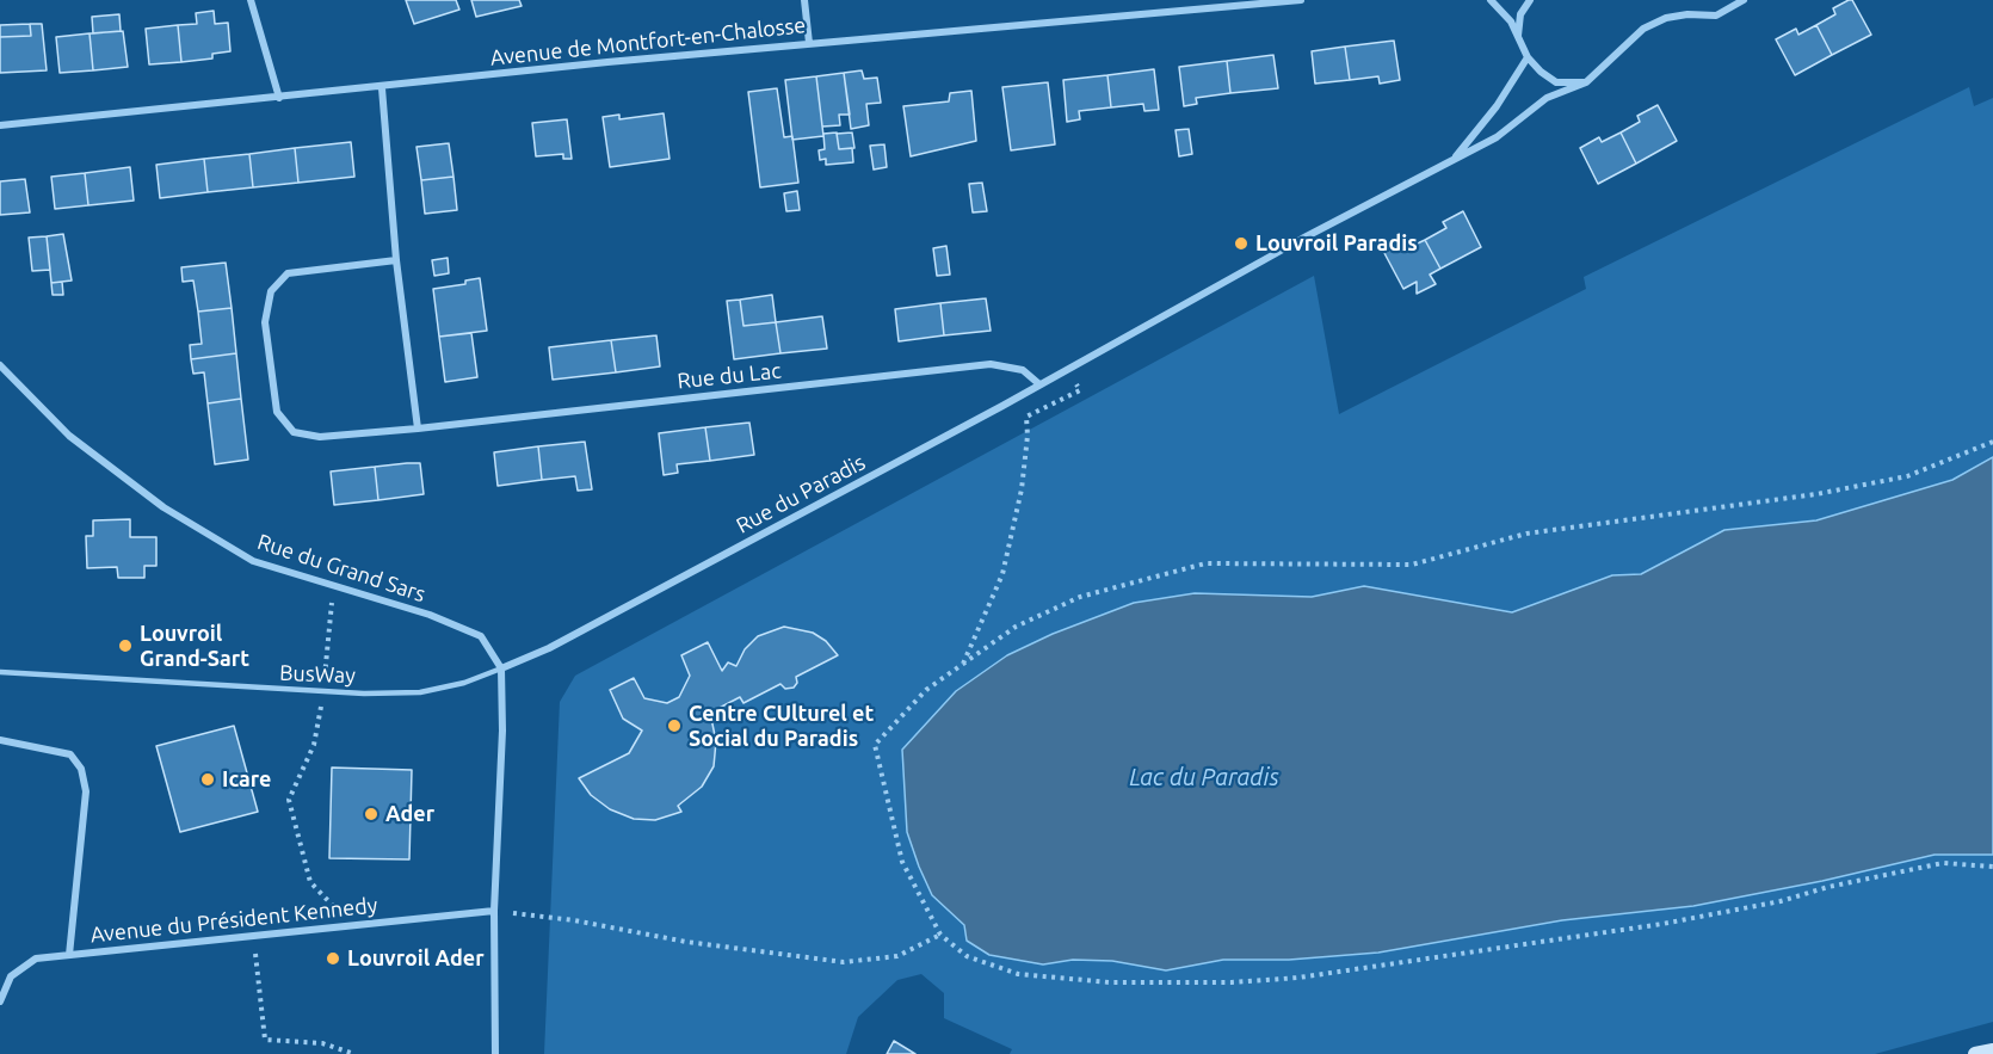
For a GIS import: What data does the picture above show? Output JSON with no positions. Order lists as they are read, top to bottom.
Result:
{
  "streets": {
    "street": [
      "Avenue de Montfort-en-Chalosse",
      "Rue du Lac",
      "Rue du Paradis",
      "Rue du Grand Sars",
      "Avenue du Président Kennedy"
    ],
    "lane": ["BusWay"]
  },
  "crossings": [
    ["Rue du Lac", "Rue du Paradis"],
    ["Rue du Paradis", "Rue du Grand Sars"],
    ["Rue du Paradis", "BusWay"],
    ["Rue du Grand Sars", "BusWay"]
  ],
  "water": ["Lac du Paradis"],
  "places": [
    "Louvroil Paradis",
    "Louvroil Grand-Sart",
    "Centre CUlturel et Social du Paradis",
    "Icare",
    "Ader",
    "Louvroil Ader"
  ]
}
